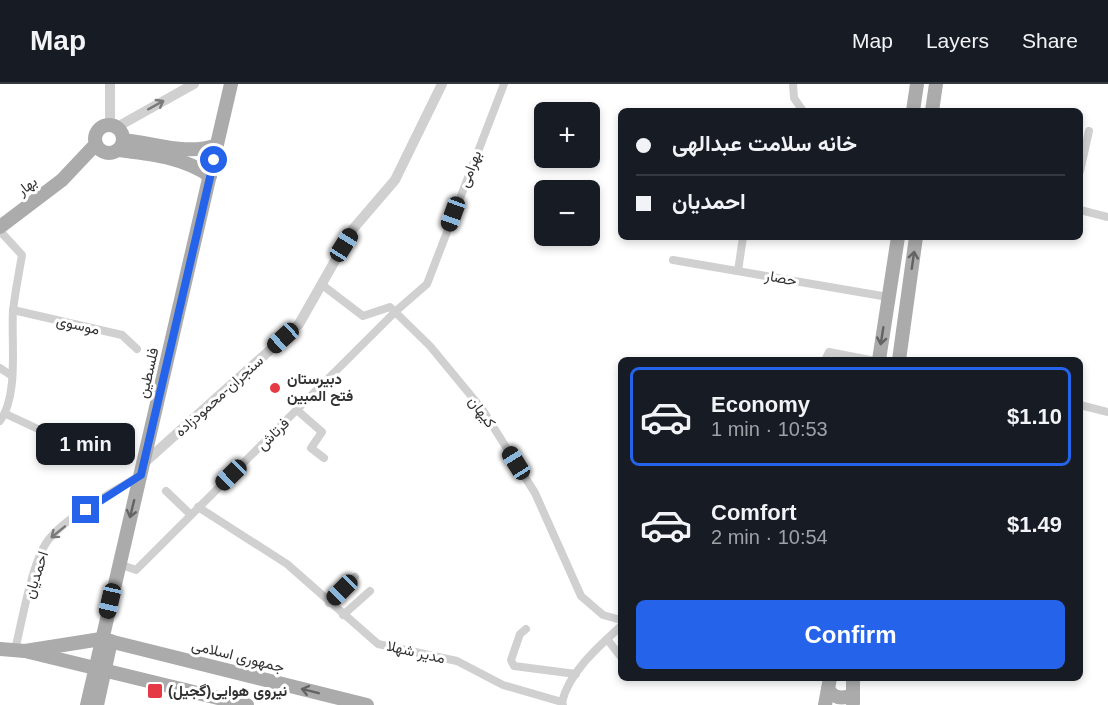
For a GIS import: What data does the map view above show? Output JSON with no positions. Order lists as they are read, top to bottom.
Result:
{
  "streets": {
    "main road": ["بهار", "فلسطین", "جمهوری اسلامی"],
    "street": [
      "بهرامی",
      "حصار",
      "موسوی",
      "سنجران-محمودزاده",
      "کیهان",
      "فرتاش",
      "احمدیان",
      "مدیر شهلا"
    ]
  },
  "crossings": [
    ["بهرامی", "کیهان"],
    ["بهرامی", "فرتاش"],
    ["فلسطین", "سنجران-محمودزاده"],
    ["فلسطین", "فرتاش"],
    ["فلسطین", "احمدیان"],
    ["فلسطین", "جمهوری اسلامی"],
    ["سنجران-محمودزاده", "احمدیان"],
    ["کیهان", "فرتاش"],
    ["فرتاش", "مدیر شهلا"]
  ],
  "one_way": ["احمدیان"],
  "places": {
    "other": ["دبیرستان فتح المبین"],
    "transit": ["نیروی هوایی(گجیل)"]
  },
  "page": {
    "header": "Map",
    "nav": ["Map", "Layers", "Share"],
    "map_buttons": ["+", "−"],
    "banner": ["خانه سلامت عبدالهی", "احمدیان"],
    "list": [
      {
        "name": "Economy",
        "note": "1 min · 10:53",
        "value": "$1.10"
      },
      {
        "name": "Comfort",
        "note": "2 min · 10:54",
        "value": "$1.49"
      }
    ],
    "bubble": "1 min",
    "buttons": "Confirm"
  }
}
